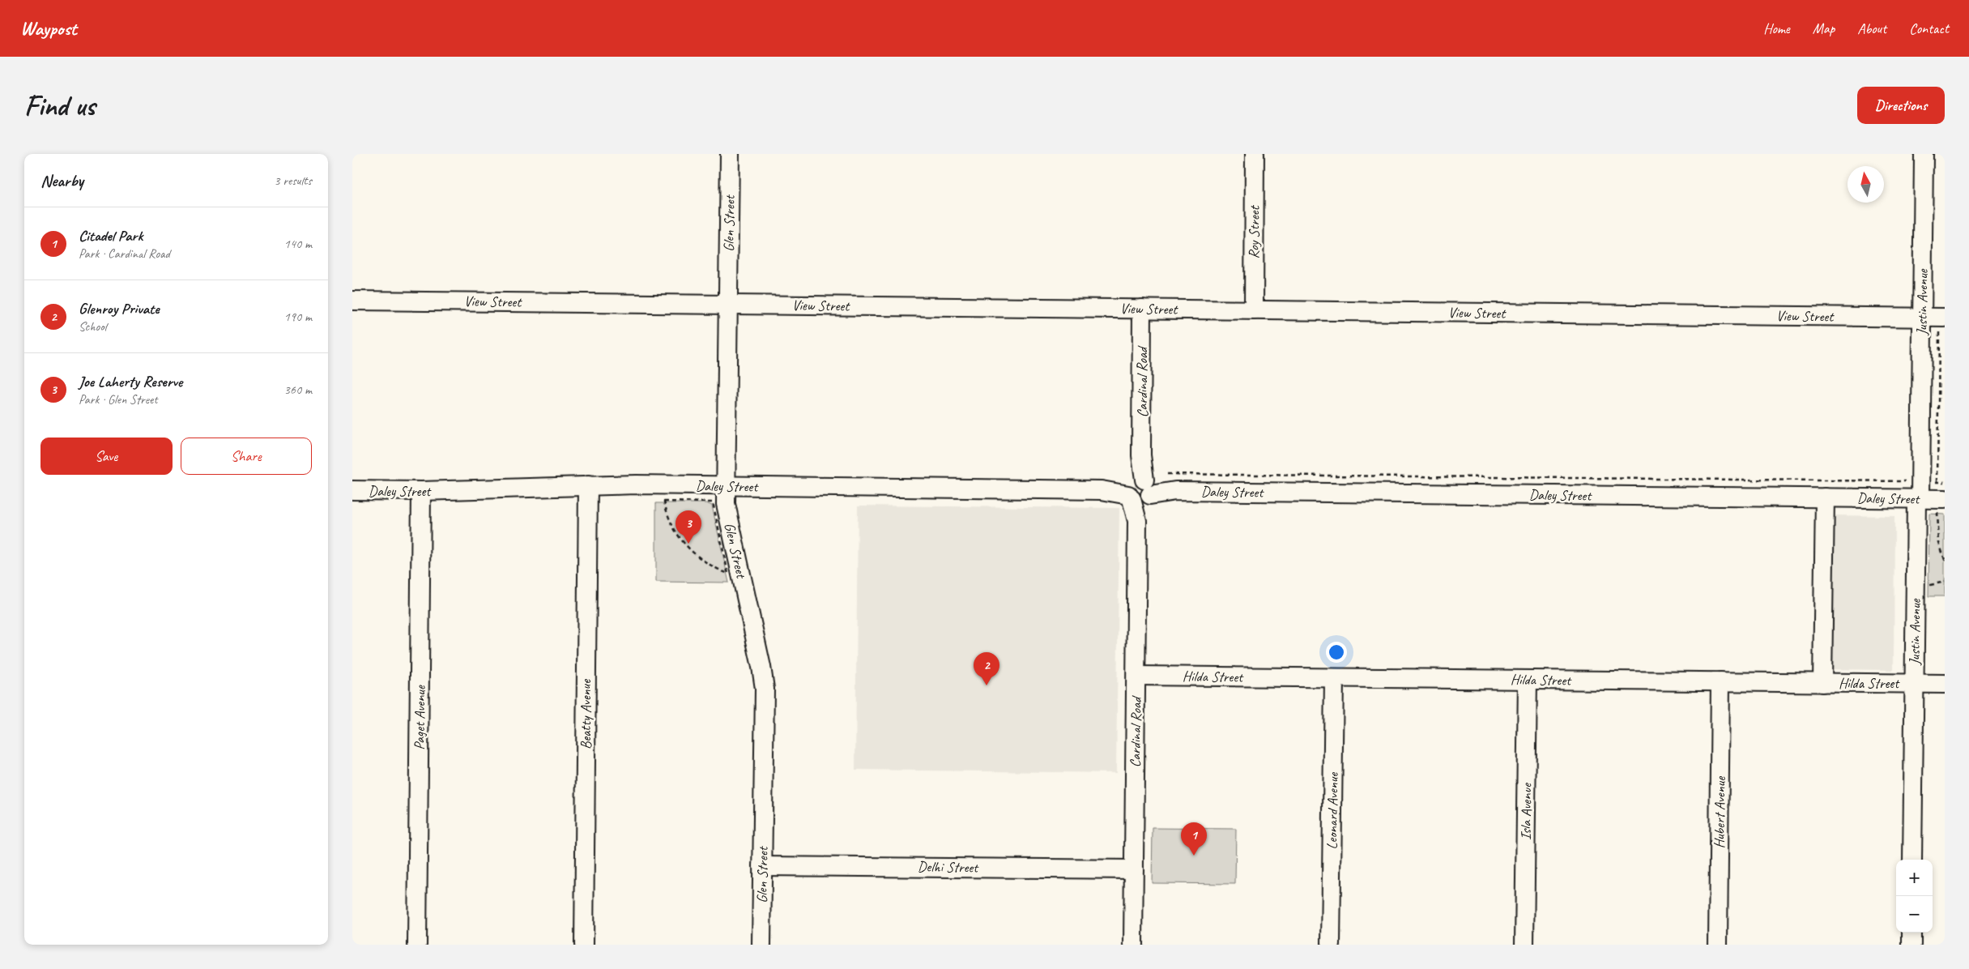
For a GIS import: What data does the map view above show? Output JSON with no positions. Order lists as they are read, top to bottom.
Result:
{
  "streets": {
    "street": [
      "Glen Street",
      "Roy Street",
      "View Street",
      "Justin Avenue",
      "Cardinal Road",
      "Daley Street",
      "Hilda Street",
      "Beatty Avenue",
      "Paget Avenue",
      "Leonard Avenue",
      "Isla Avenue",
      "Hubert Avenue",
      "Delhi Street"
    ]
  },
  "crossings": [
    ["Glen Street", "View Street"],
    ["Glen Street", "Daley Street"],
    ["Glen Street", "Delhi Street"],
    ["Roy Street", "View Street"],
    ["View Street", "Justin Avenue"],
    ["View Street", "Cardinal Road"],
    ["Justin Avenue", "Daley Street"],
    ["Justin Avenue", "Hilda Street"],
    ["Cardinal Road", "Daley Street"],
    ["Cardinal Road", "Hilda Street"],
    ["Cardinal Road", "Delhi Street"],
    ["Daley Street", "Beatty Avenue"],
    ["Daley Street", "Paget Avenue"],
    ["Hilda Street", "Leonard Avenue"],
    ["Hilda Street", "Isla Avenue"],
    ["Hilda Street", "Hubert Avenue"]
  ],
  "north": "top",
  "page": {
    "header": "Waypost",
    "nav": [
      "Home",
      "Map",
      "About",
      "Contact"
    ],
    "buttons": [
      "Directions",
      ["Save", "Share"]
    ],
    "title": "Find us",
    "heading": ["Nearby", "3 results"],
    "list": [
      {
        "mark": "1",
        "name": "Citadel Park",
        "note": "Park · Cardinal Road",
        "value": "140 m"
      },
      {
        "mark": "2",
        "name": "Glenroy Private",
        "note": "School",
        "value": "190 m"
      },
      {
        "mark": "3",
        "name": "Joe Laherty Reserve",
        "note": "Park · Glen Street",
        "value": "360 m"
      }
    ],
    "pins": ["3", "2", "1"],
    "map_buttons": ["+", "−"]
  }
}
